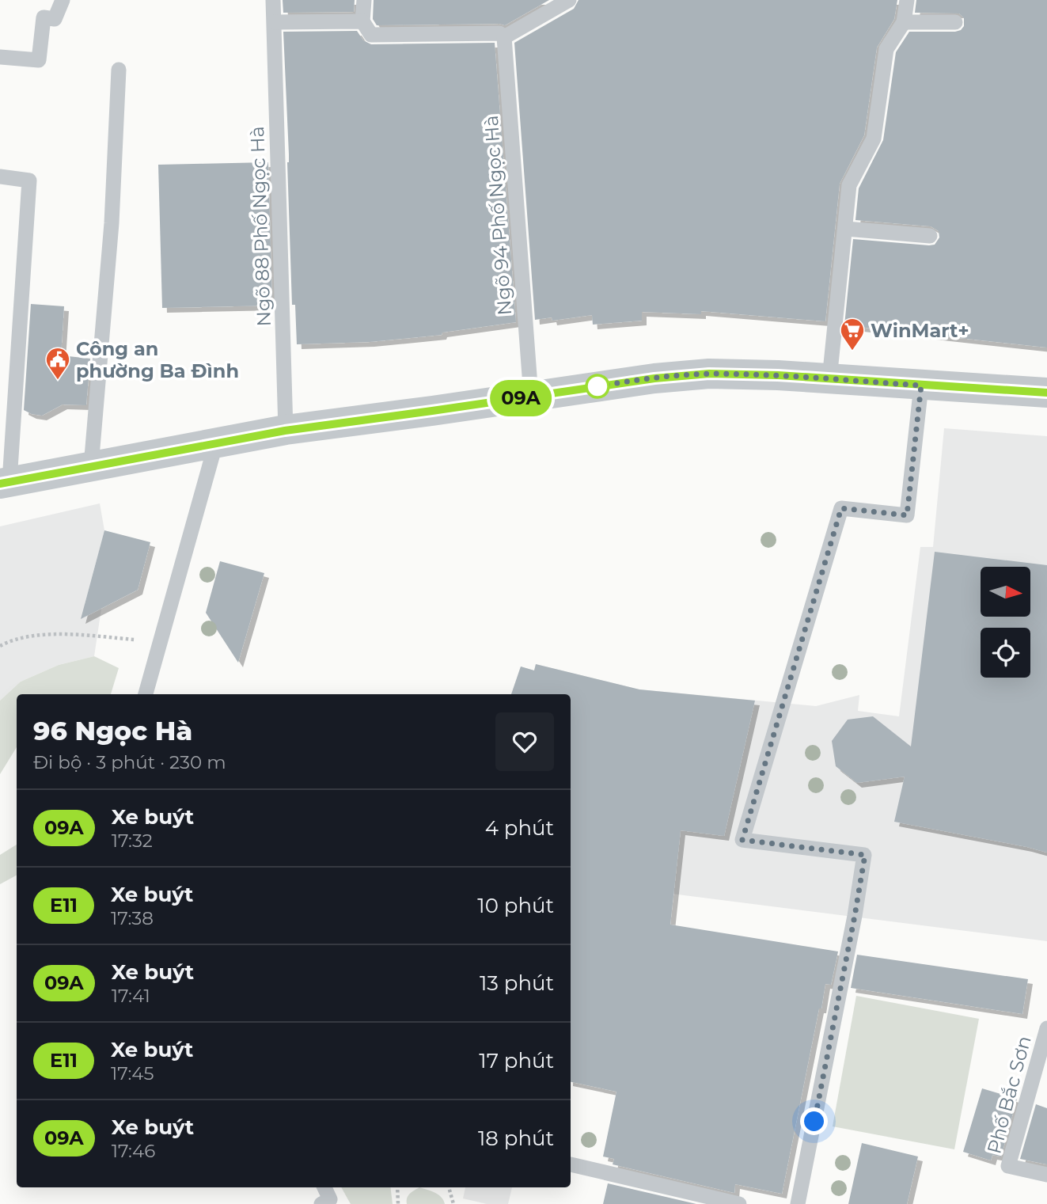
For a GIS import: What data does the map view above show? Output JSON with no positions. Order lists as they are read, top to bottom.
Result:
{
  "streets": {
    "lane": ["Ngõ 94 Phố Ngọc Hà", "Ngõ 88 Phố Ngọc Hà", "Phố Bắc Sơn"]
  },
  "places": {
    "supermarket": ["WinMart+"],
    "public building": ["Công an phường Ba Đình"]
  },
  "lines": ["bus line 09A"],
  "north": "right",
  "page": {
    "on_map": "09A",
    "heading": ["96 Ngọc Hà", "Đi bộ · 3 phút · 230 m"],
    "list": [
      {
        "mark": "09A",
        "name": "Xe buýt",
        "note": "17:32",
        "value": "4 phút"
      },
      {
        "mark": "E11",
        "name": "Xe buýt",
        "note": "17:38",
        "value": "10 phút"
      },
      {
        "mark": "09A",
        "name": "Xe buýt",
        "note": "17:41",
        "value": "13 phút"
      },
      {
        "mark": "E11",
        "name": "Xe buýt",
        "note": "17:45",
        "value": "17 phút"
      },
      {
        "mark": "09A",
        "name": "Xe buýt",
        "note": "17:46",
        "value": "18 phút"
      }
    ]
  }
}
